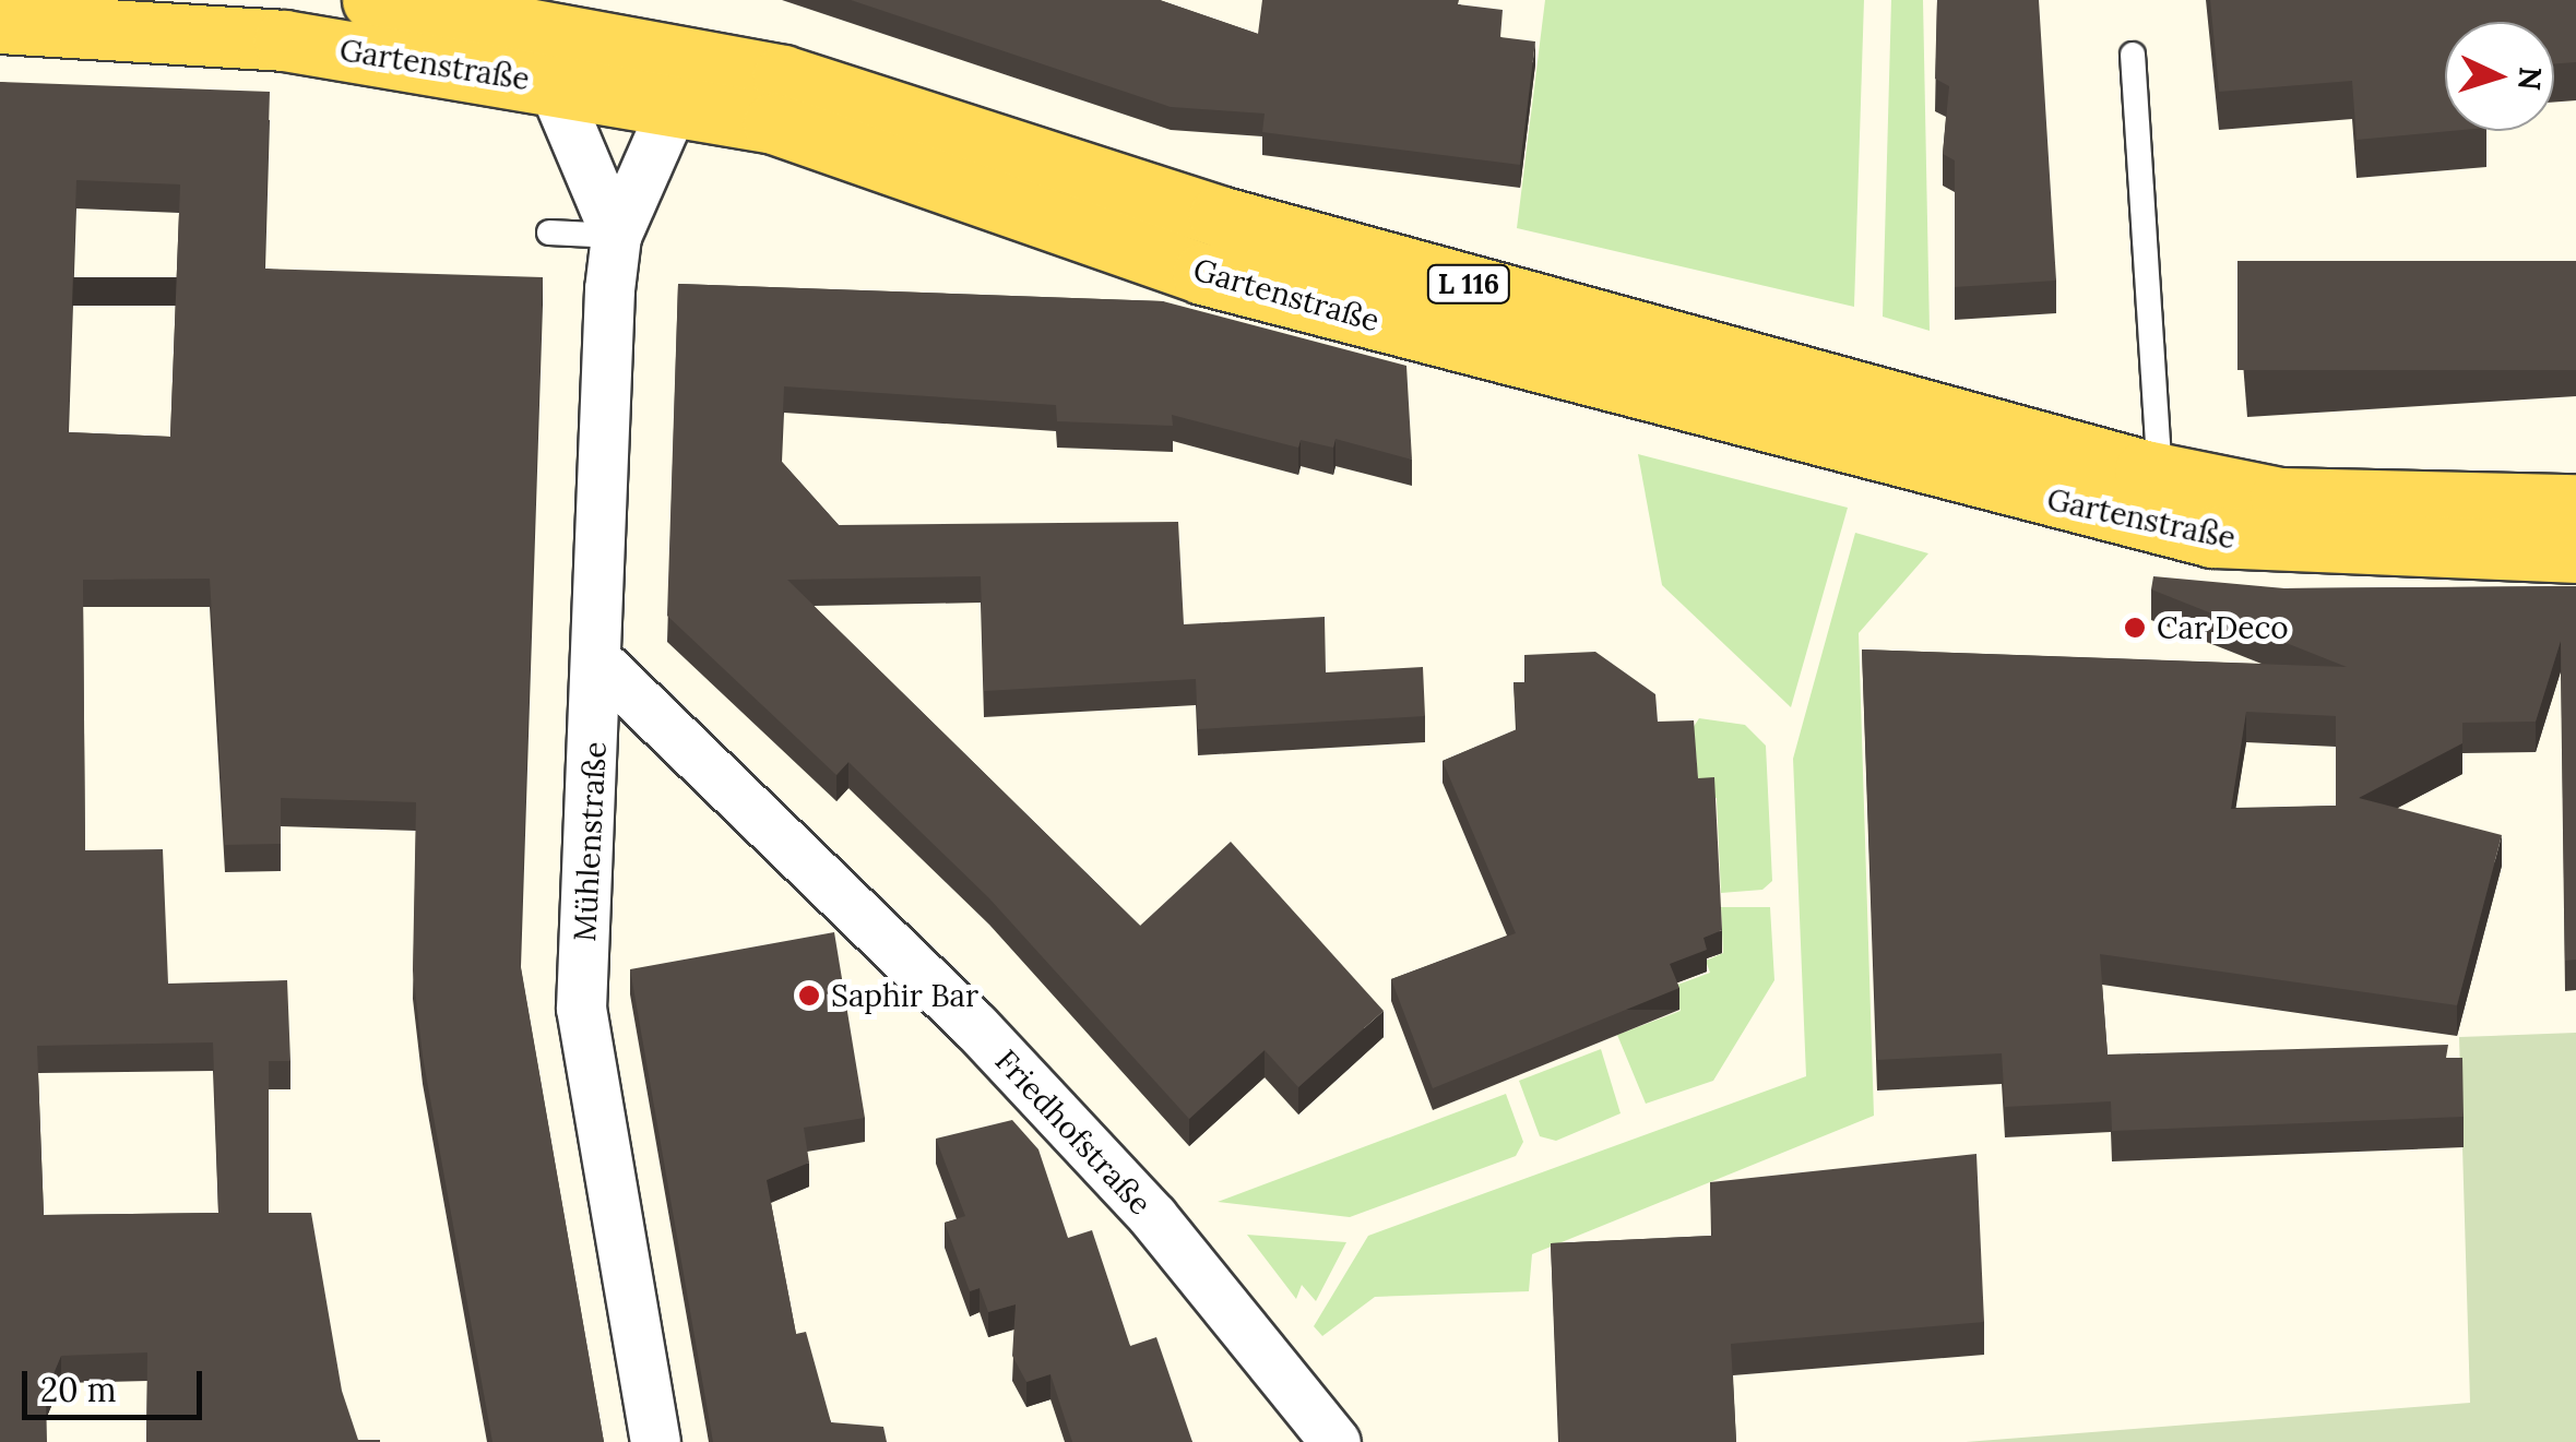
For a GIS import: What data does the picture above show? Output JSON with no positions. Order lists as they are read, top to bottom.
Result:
{
  "streets": {
    "main road": ["Gartenstraße", "L 116"],
    "street": ["Mühlenstraße", "Friedhofstraße"]
  },
  "crossings": [
    ["Gartenstraße", "Mühlenstraße"],
    ["Mühlenstraße", "Friedhofstraße"]
  ],
  "places": ["Car Deco", "Saphir Bar"],
  "scale_bar": "20 m",
  "north": "right"
}
